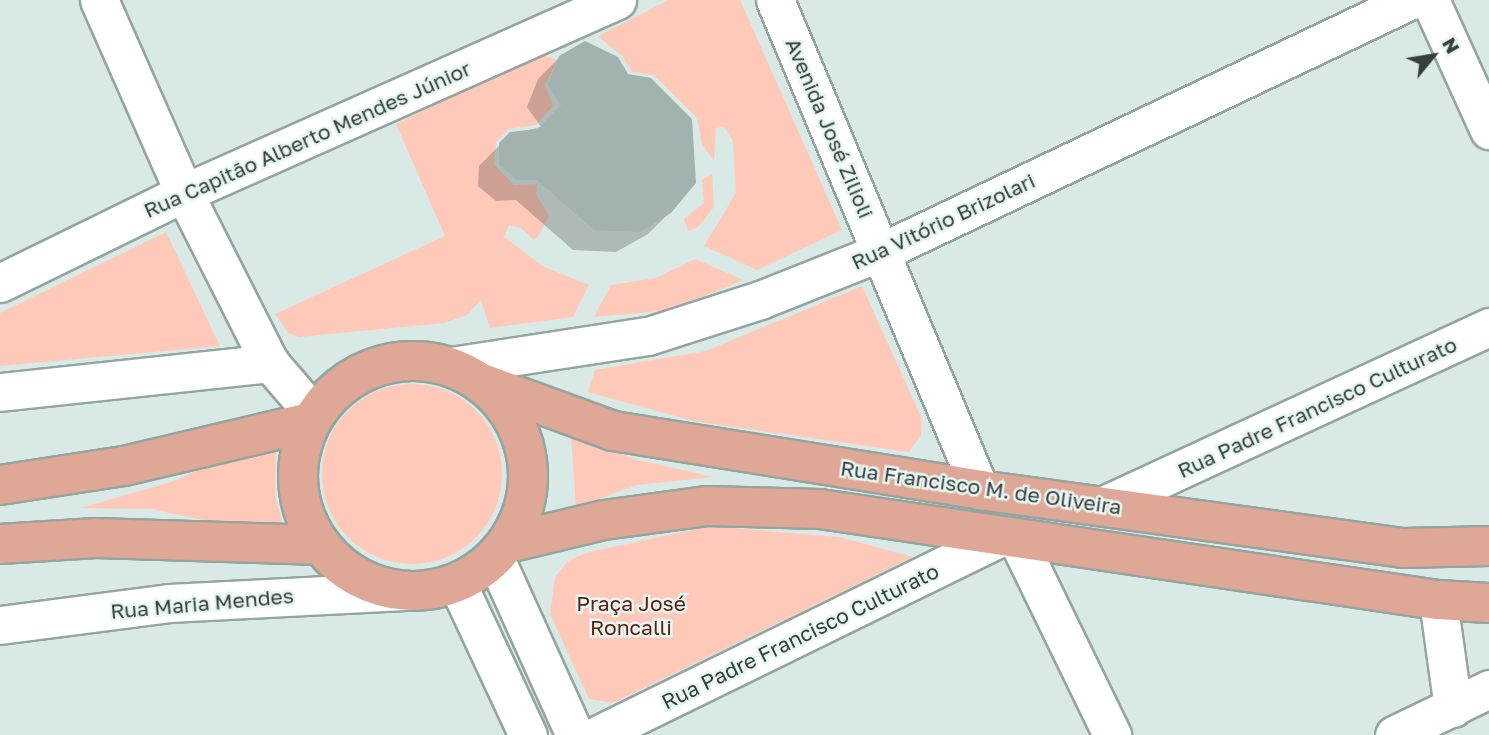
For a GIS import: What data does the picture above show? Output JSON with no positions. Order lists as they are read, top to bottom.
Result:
{
  "streets": {
    "main road": ["Rua Francisco M. de Oliveira"],
    "street": [
      "Avenida José Zilioli",
      "Rua Capitão Alberto Mendes Júnior",
      "Rua Vitório Brizolari",
      "Rua Padre Francisco Culturato",
      "Rua Maria Mendes"
    ]
  },
  "crossings": [
    ["Avenida José Zilioli", "Rua Vitório Brizolari"],
    ["Avenida José Zilioli", "Rua Francisco M. de Oliveira"],
    ["Rua Vitório Brizolari", "Rua Francisco M. de Oliveira"],
    ["Rua Vitório Brizolari", "Rua Maria Mendes"],
    ["Rua Padre Francisco Culturato", "Rua Francisco M. de Oliveira"],
    ["Rua Francisco M. de Oliveira", "Rua Maria Mendes"]
  ],
  "parks": ["Praça José Roncalli"],
  "north": "top right"
}
